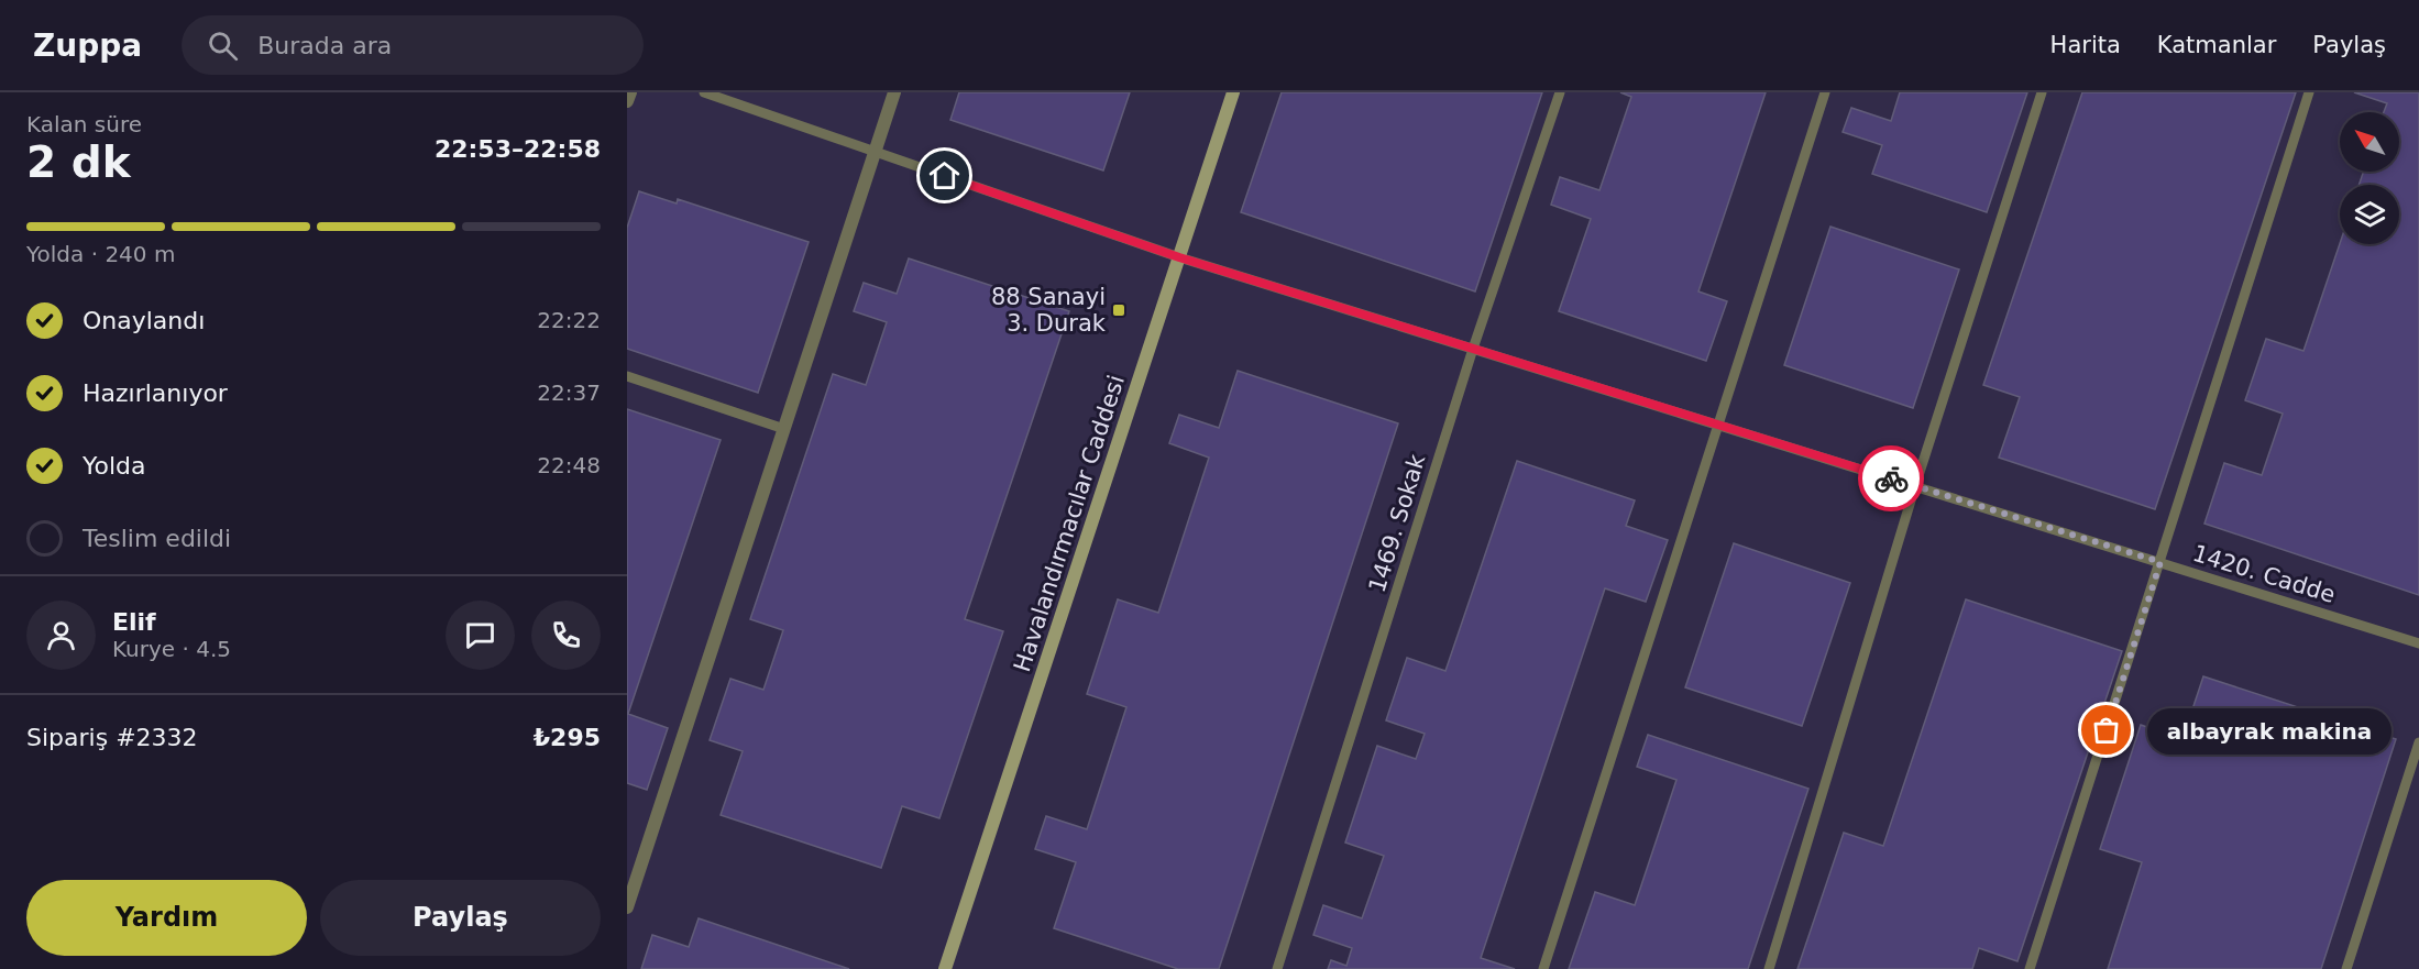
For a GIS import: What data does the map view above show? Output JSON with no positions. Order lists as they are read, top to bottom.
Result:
{
  "streets": {
    "street": ["Havalandırmacılar Caddesi"],
    "lane": ["1469. Sokak", "1420. Cadde"]
  },
  "crossings": [
    ["Havalandırmacılar Caddesi", "1420. Cadde"],
    ["1469. Sokak", "1420. Cadde"]
  ],
  "places": {
    "transit": ["88 Sanayi 3. Durak"],
    "other": ["albayrak makina"]
  },
  "north": "top left",
  "page": {
    "header": "Zuppa",
    "search": "Burada ara",
    "nav": ["Harita", "Katmanlar", "Paylaş"],
    "heading": ["2 dk", "Kalan süre", "22:53–22:58"],
    "panel": [
      "Elif",
      "Kurye · 4.5",
      "Sipariş #2332",
      "₺295"
    ],
    "bar": "Yolda · 240 m",
    "list": [
      ["Onaylandı", "22:22"],
      ["Hazırlanıyor", "22:37"],
      ["Yolda", "22:48"],
      "Teslim edildi"
    ],
    "bubble": "albayrak makina",
    "buttons": ["Yardım", "Paylaş"]
  }
}
